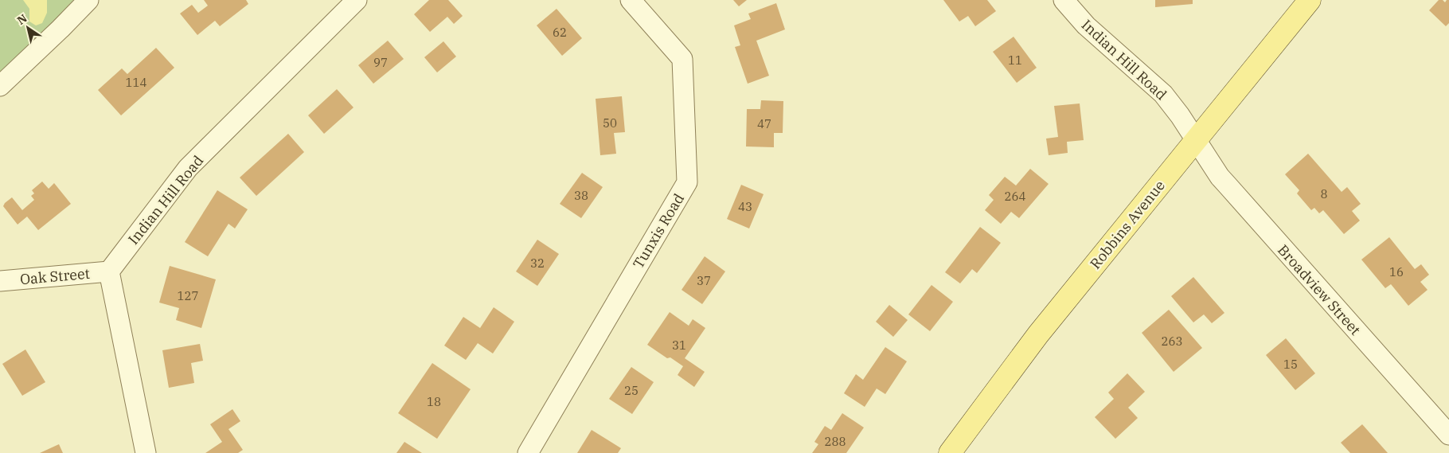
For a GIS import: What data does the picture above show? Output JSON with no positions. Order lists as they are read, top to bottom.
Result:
{
  "streets": {
    "main road": ["Robbins Avenue"],
    "street": [
      "Indian Hill Road",
      "Tunxis Road",
      "Oak Street",
      "Broadview Street"
    ]
  },
  "crossings": [
    ["Indian Hill Road", "Robbins Avenue"],
    ["Indian Hill Road", "Oak Street"],
    ["Indian Hill Road", "Broadview Street"],
    ["Robbins Avenue", "Broadview Street"]
  ],
  "house_numbers": [
    "62",
    "11",
    "97",
    "114",
    "50",
    "47",
    "8",
    "38",
    "264",
    "43",
    "32",
    "16",
    "37",
    "127",
    "263",
    "31",
    "15",
    "25",
    "18",
    "288"
  ],
  "north": "top left"
}
